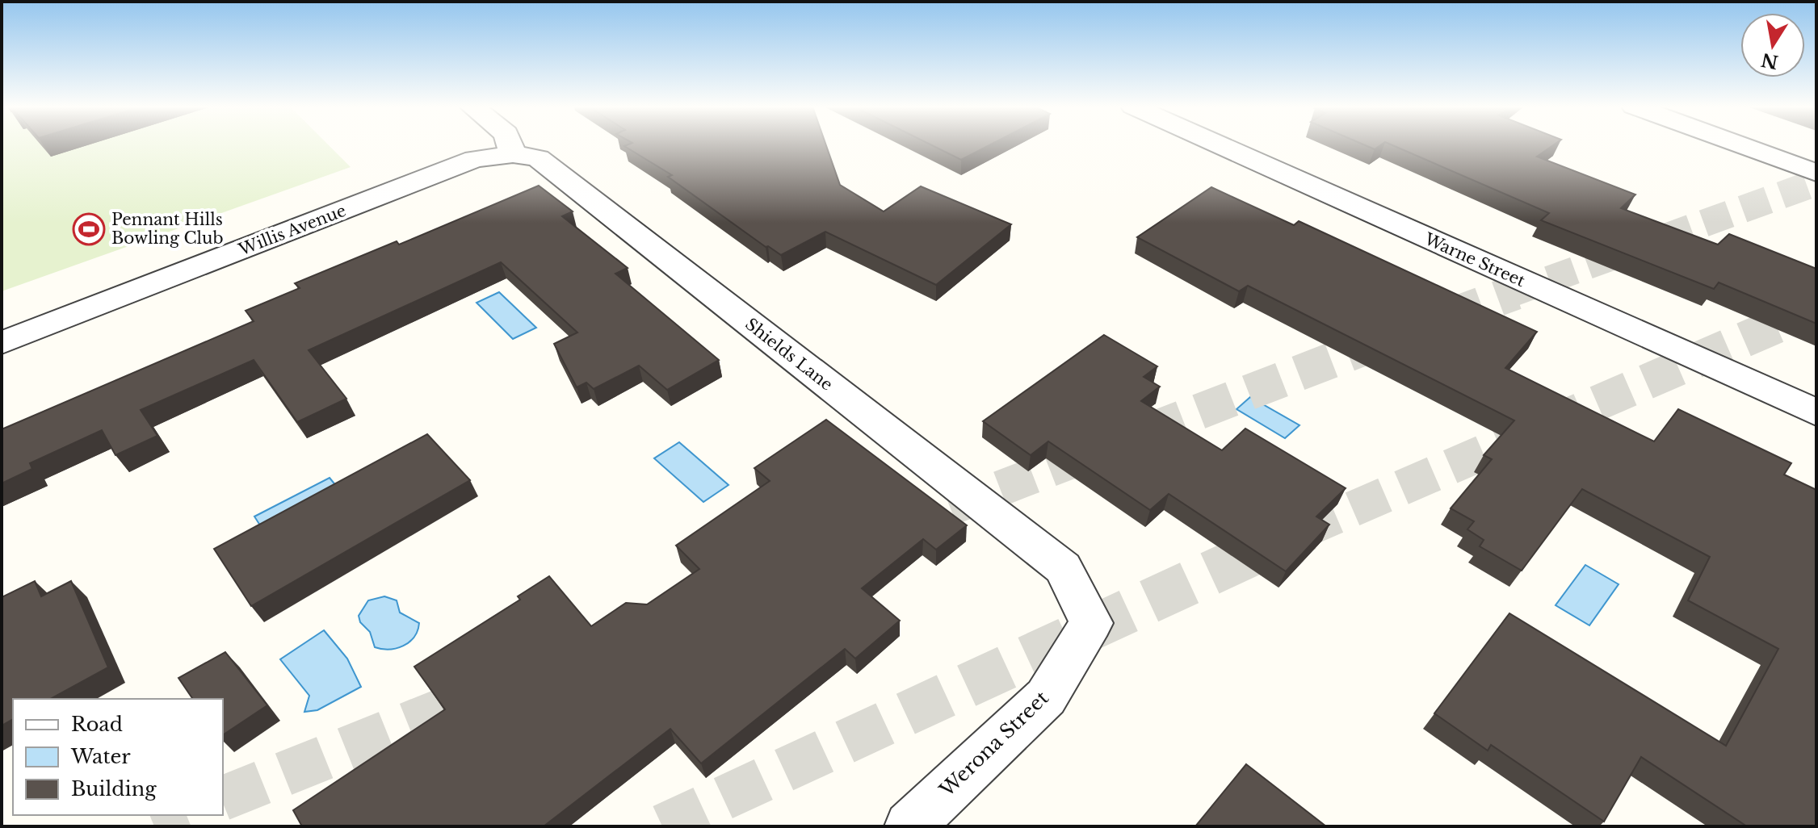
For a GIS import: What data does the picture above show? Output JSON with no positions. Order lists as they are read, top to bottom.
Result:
{
  "streets": {
    "street": [
      "Willis Avenue",
      "Warne Street",
      "Shields Lane",
      "Werona Street"
    ]
  },
  "crossings": [
    ["Willis Avenue", "Shields Lane"],
    ["Shields Lane", "Werona Street"]
  ],
  "places": {
    "sports": ["Pennant Hills Bowling Club"]
  },
  "legend": ["Road", "Water", "Building"],
  "north": "bottom"
}
